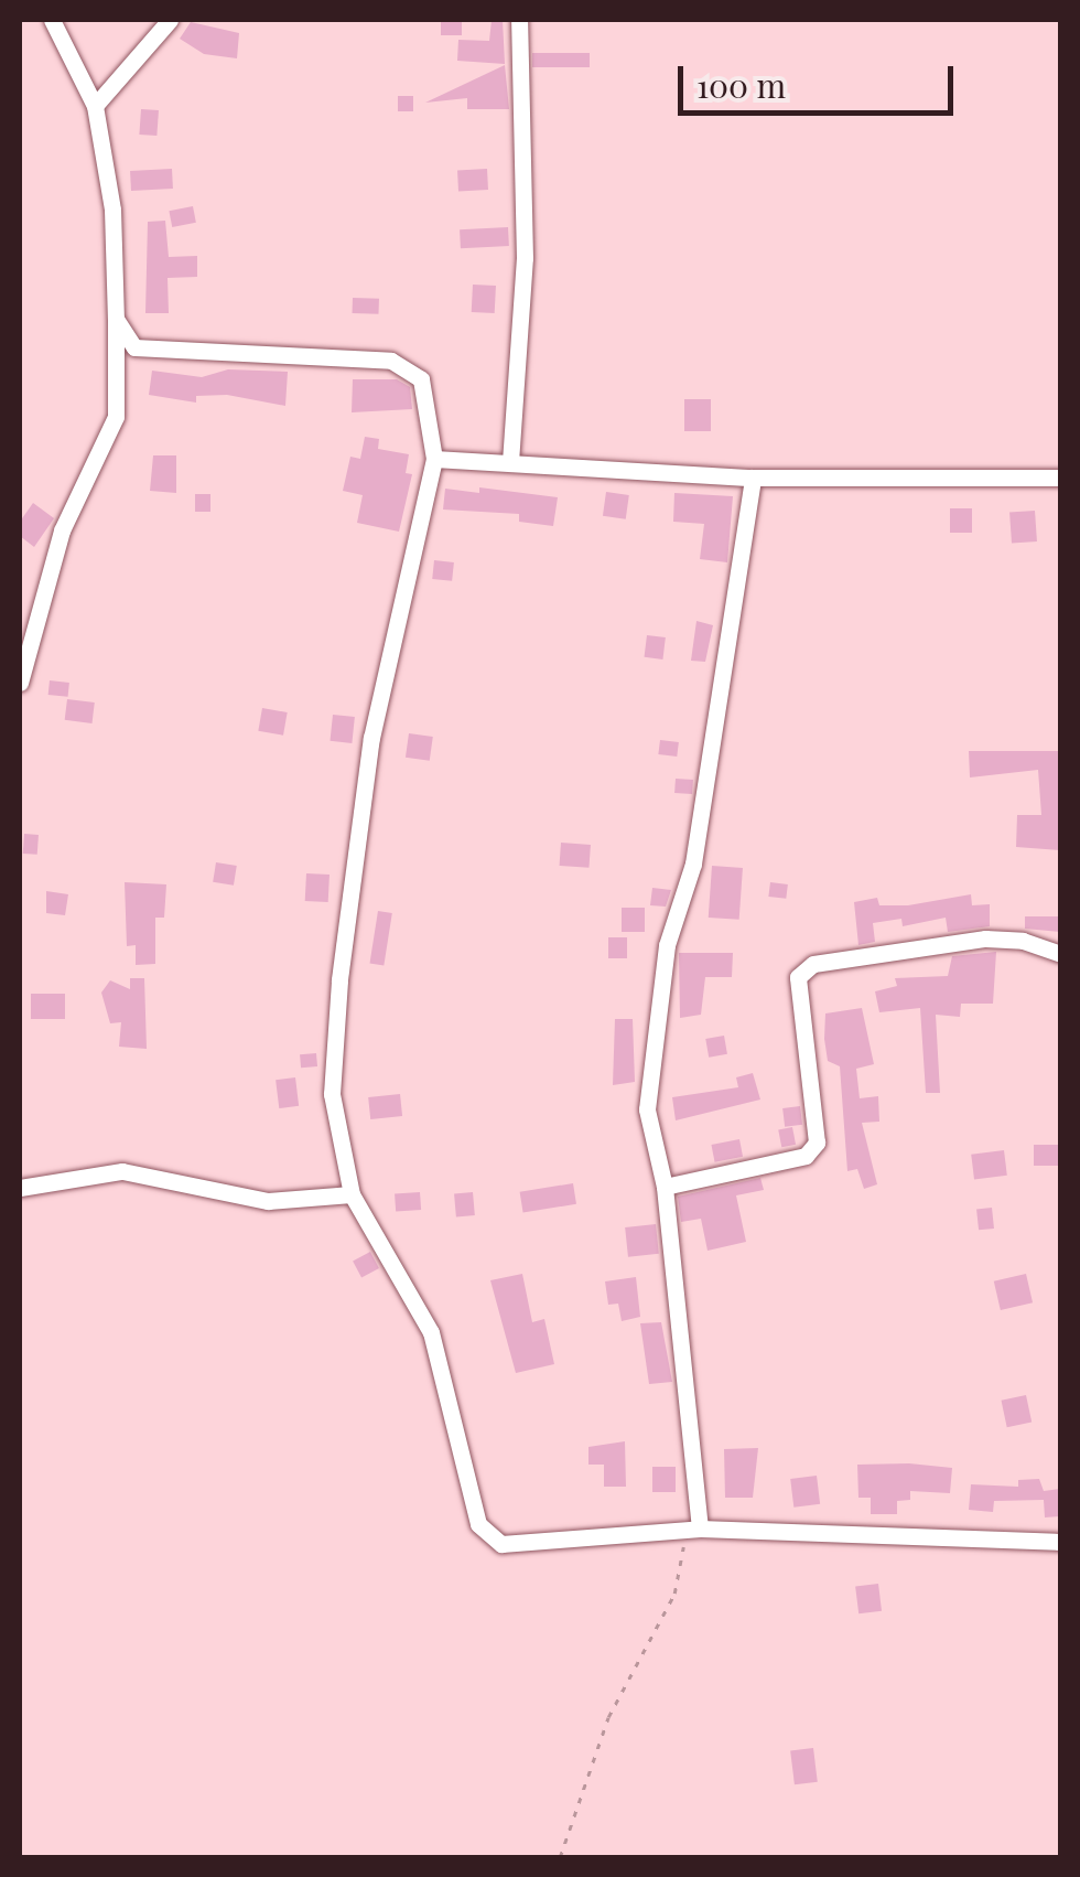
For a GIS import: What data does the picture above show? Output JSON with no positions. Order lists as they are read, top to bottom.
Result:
{
  "scale_bar": "100 m"
}
